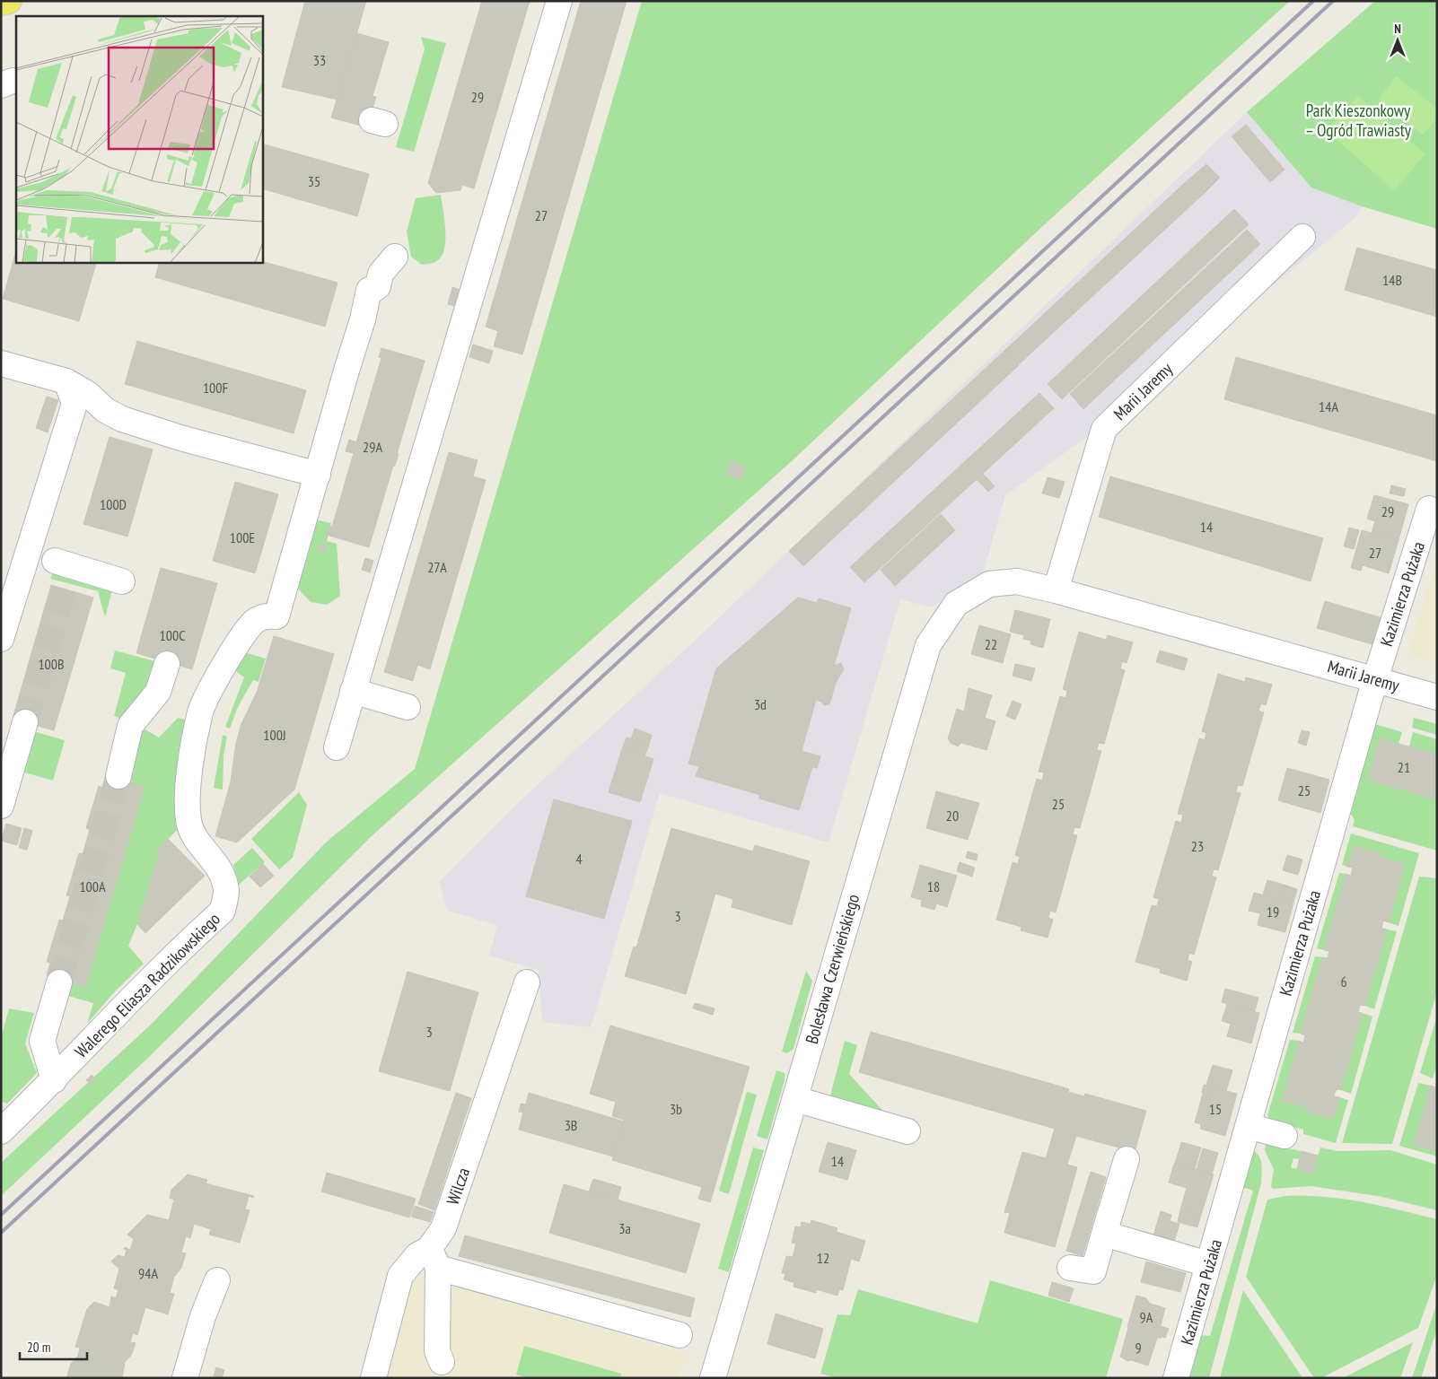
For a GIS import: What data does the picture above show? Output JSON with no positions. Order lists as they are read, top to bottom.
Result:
{
  "streets": {
    "street": [
      "Marii Jaremy",
      "Kazimierza Pużaka",
      "Bolesława Czerwieńskiego",
      "Walerego Eliasza Radzikowskiego",
      "Wilcza"
    ]
  },
  "crossings": [
    ["Marii Jaremy", "Kazimierza Pużaka"],
    ["Marii Jaremy", "Bolesława Czerwieńskiego"]
  ],
  "parks": ["Park Kieszonkowy – Ogród Trawiasty"],
  "house_numbers": [
    "33",
    "29",
    "35",
    "27",
    "14B",
    "100F",
    "14A",
    "29A",
    "100D",
    "29",
    "14",
    "100E",
    "27",
    "27A",
    "100C",
    "22",
    "100B",
    "3d",
    "100J",
    "21",
    "25",
    "25",
    "20",
    "23",
    "4",
    "100A",
    "18",
    "19",
    "3",
    "6",
    "3",
    "3b",
    "15",
    "3B",
    "14",
    "3a",
    "12",
    "94A",
    "9A",
    "9"
  ],
  "scale_bar": "20 m",
  "north": "top"
}
